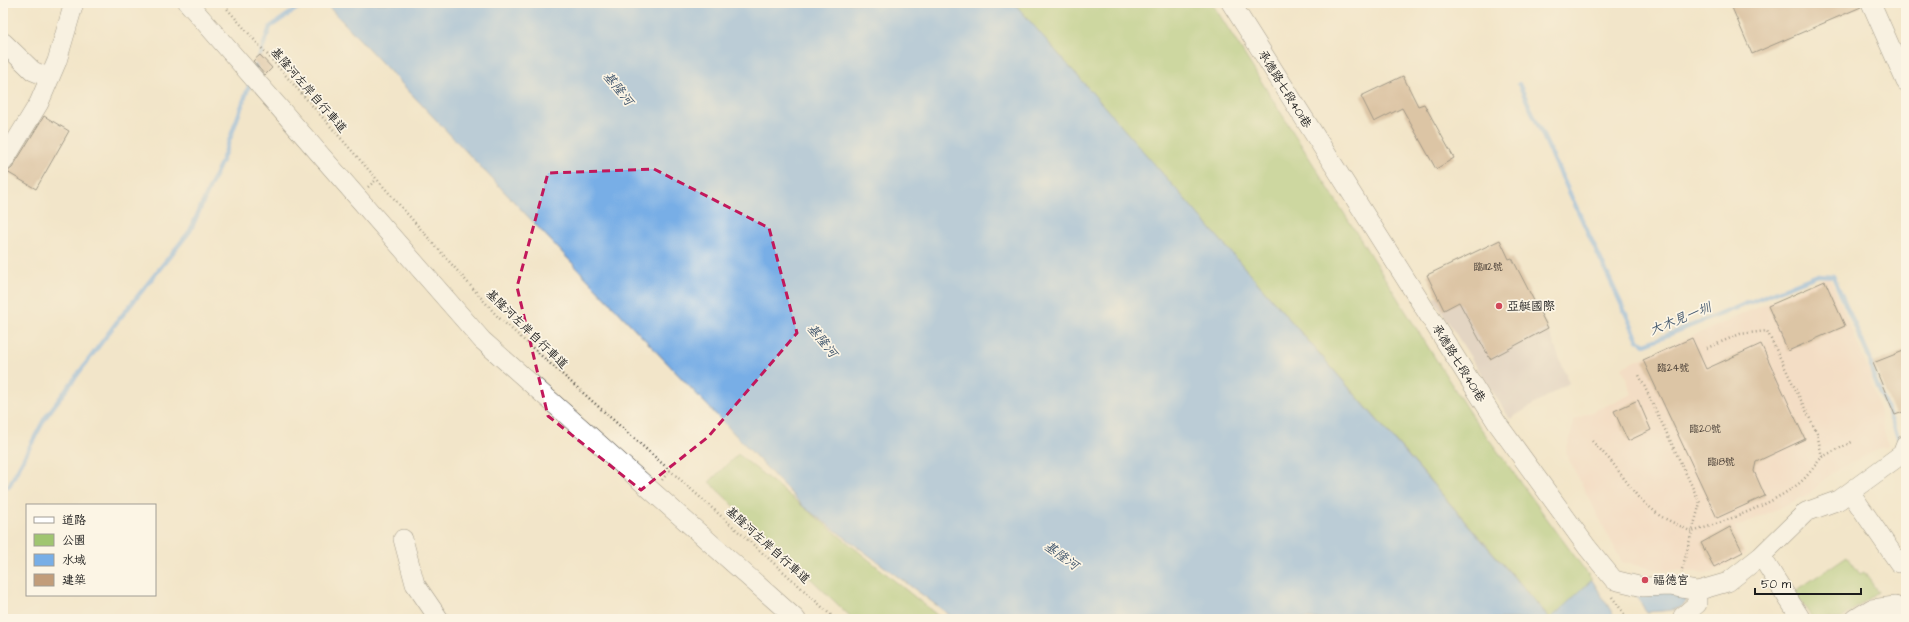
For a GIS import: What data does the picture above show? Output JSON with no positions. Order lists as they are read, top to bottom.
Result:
{
  "streets": {
    "street": ["承德路七段401巷"],
    "path": ["基隆河左岸自行車道"]
  },
  "water": ["基隆河", "大木見一圳"],
  "places": ["亞艇國際", "福德宮"],
  "house_numbers": [
    "臨1112號",
    "臨24號",
    "臨20號",
    "臨18號"
  ],
  "legend": [
    "道路",
    "公園",
    "水域",
    "建築"
  ],
  "scale_bar": "50 m"
}
